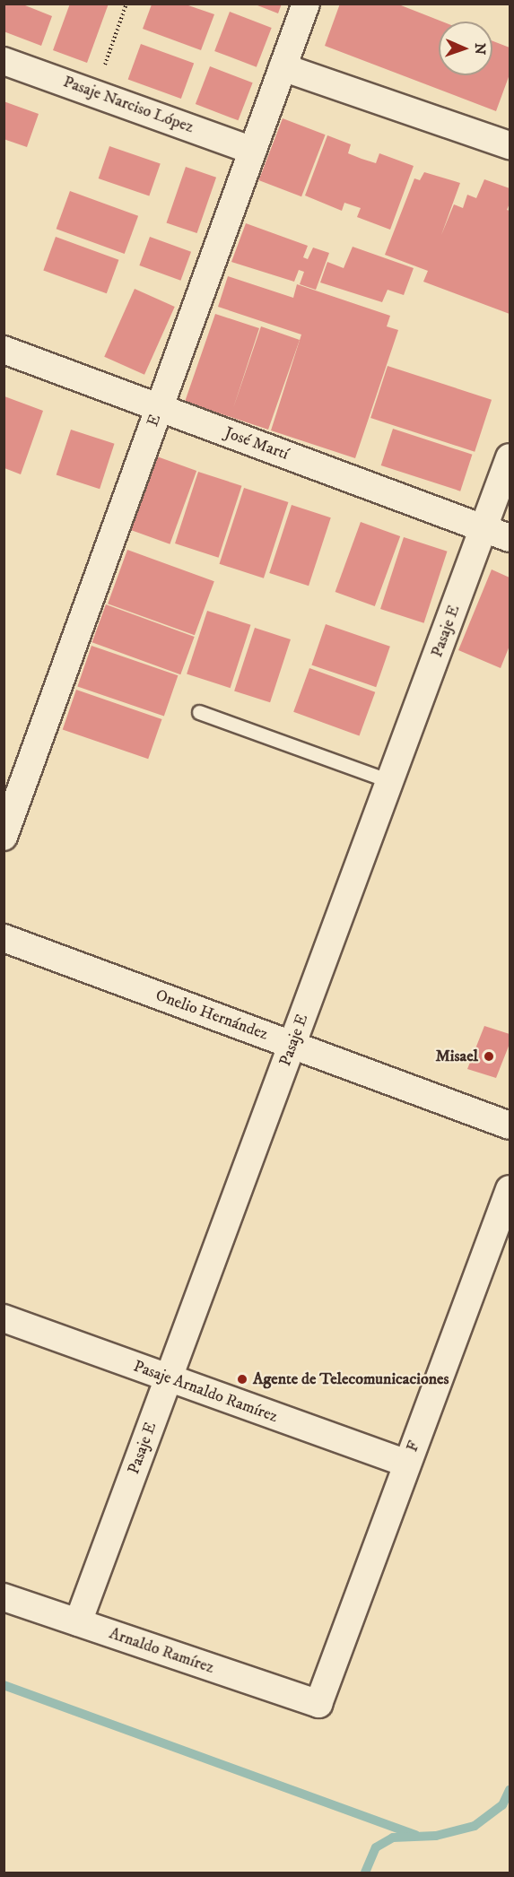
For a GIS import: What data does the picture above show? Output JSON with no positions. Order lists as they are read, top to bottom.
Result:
{
  "streets": {
    "street": [
      "Pasaje Narciso López",
      "E",
      "José Martí",
      "Pasaje E",
      "Onelio Hernández",
      "Pasaje Arnaldo Ramírez",
      "F",
      "Arnaldo Ramírez"
    ]
  },
  "crossings": [
    ["Pasaje Narciso López", "E"],
    ["E", "José Martí"],
    ["José Martí", "Pasaje E"],
    ["Pasaje E", "Onelio Hernández"],
    ["Pasaje E", "Pasaje Arnaldo Ramírez"],
    ["Pasaje E", "Arnaldo Ramírez"],
    ["Pasaje Arnaldo Ramírez", "F"],
    ["F", "Arnaldo Ramírez"]
  ],
  "places": ["Misael", "Agente de Telecomunicaciones"],
  "north": "right"
}
